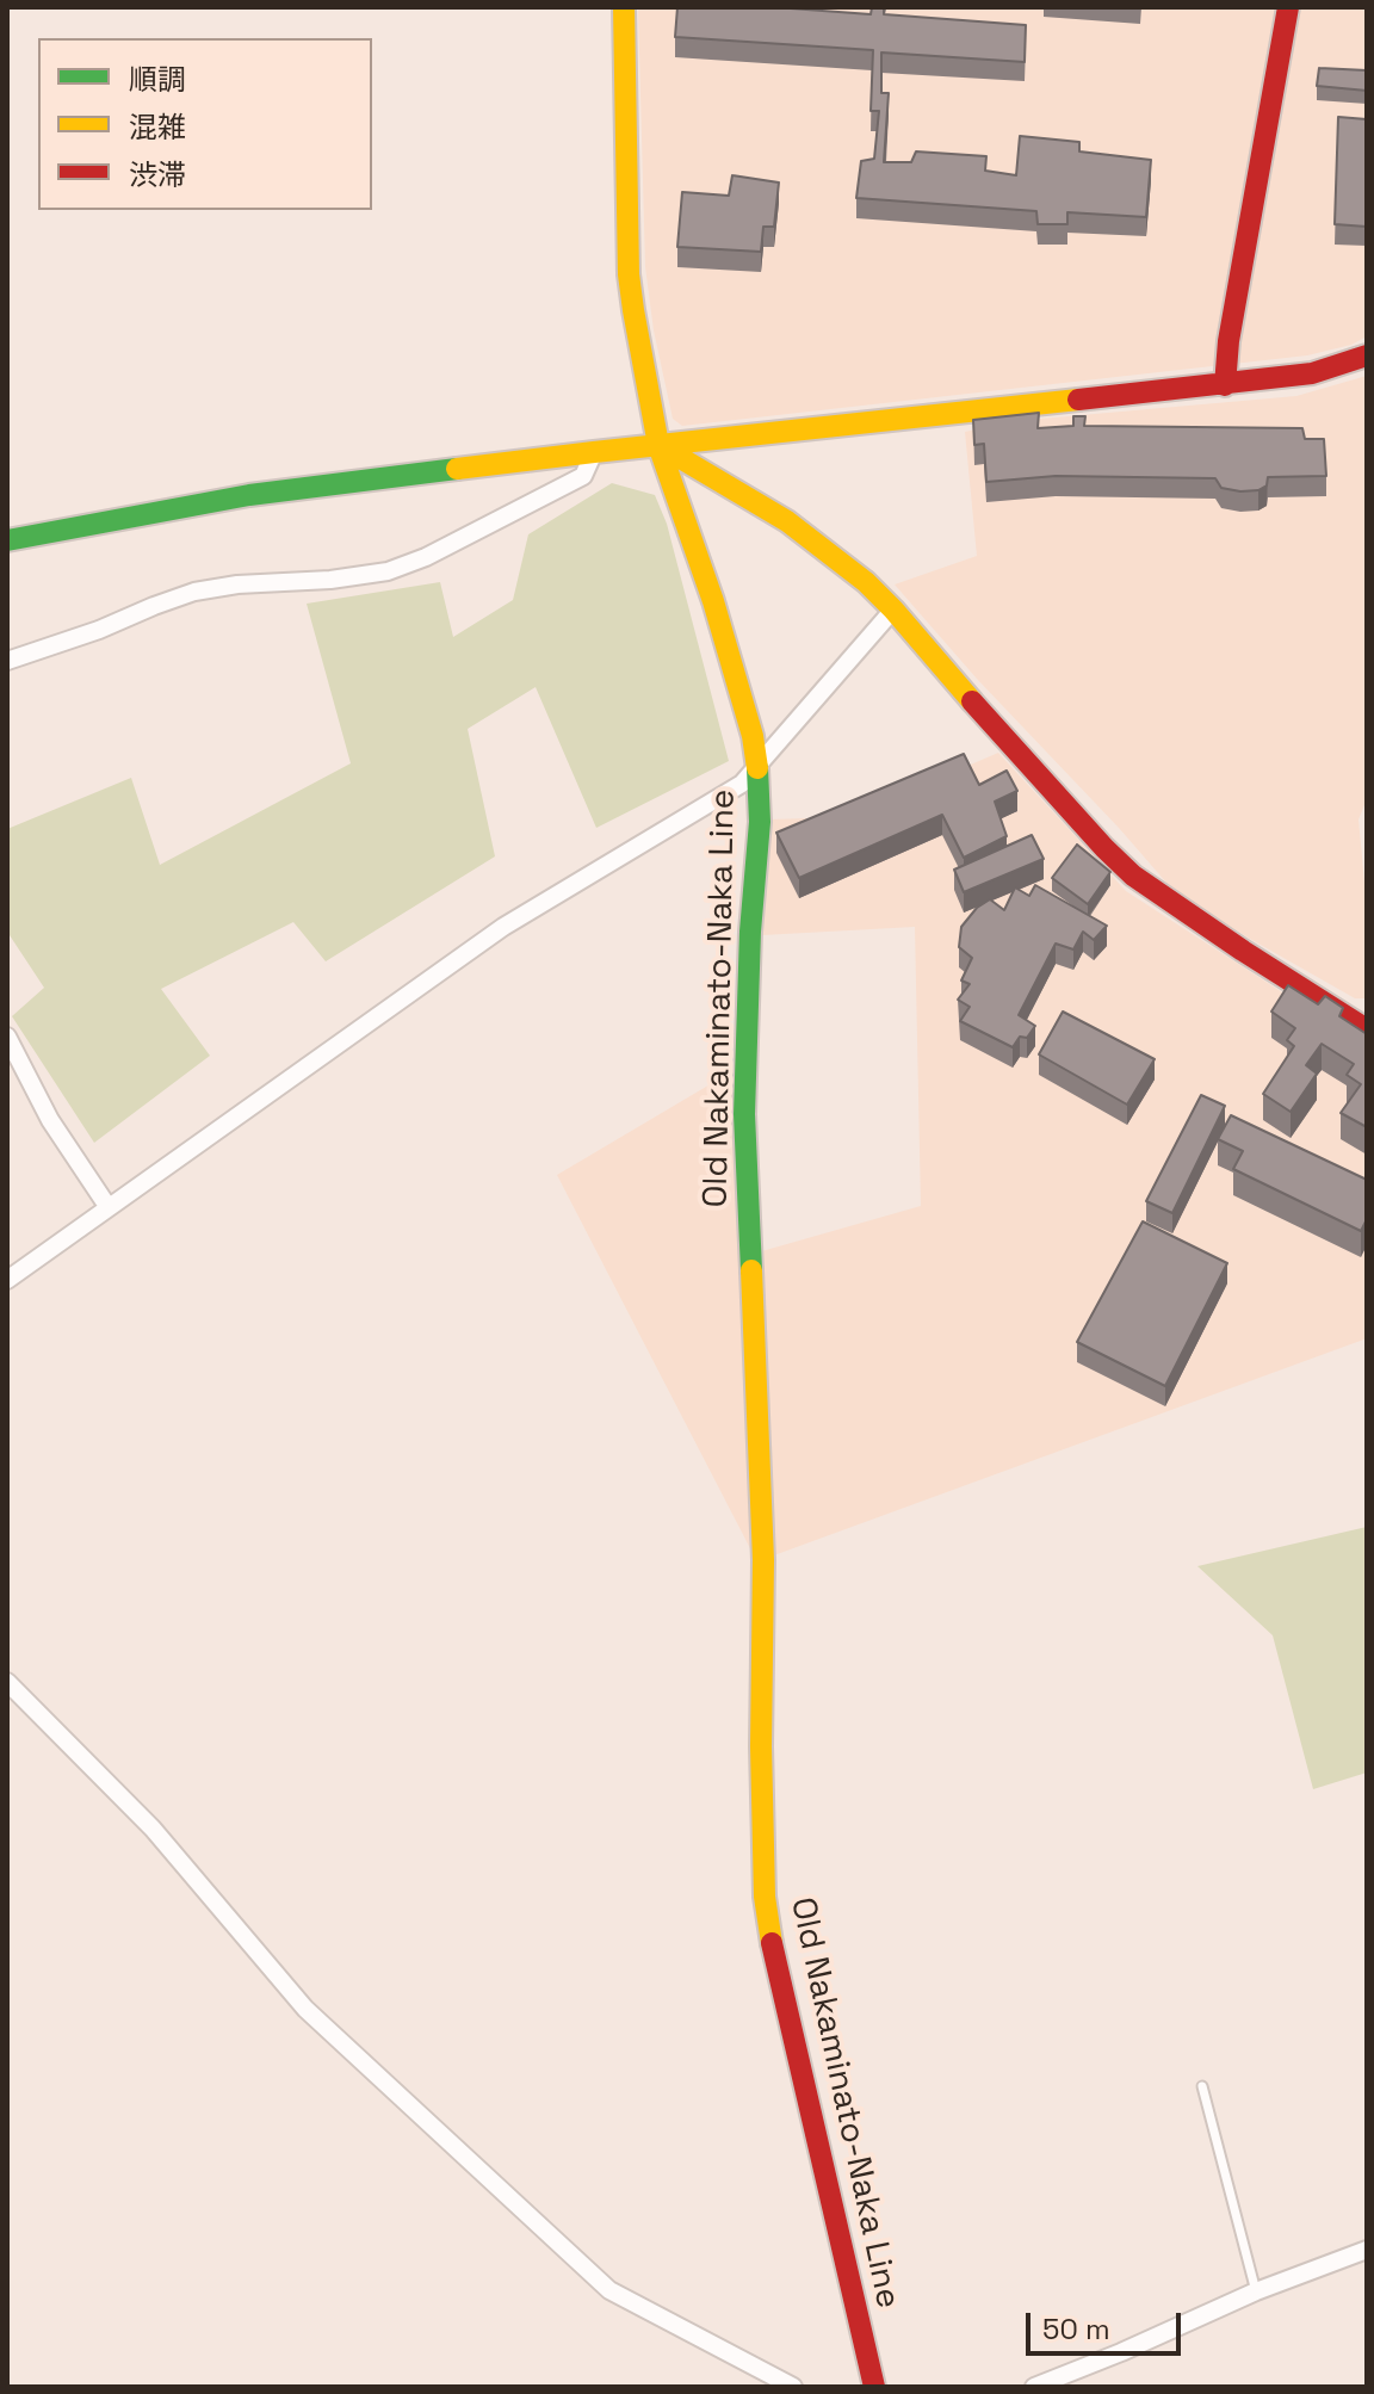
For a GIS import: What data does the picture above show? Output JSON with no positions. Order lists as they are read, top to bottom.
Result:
{
  "streets": {
    "street": ["Old Nakaminato-Naka Line"]
  },
  "legend": ["順調", "混雑", "渋滞"],
  "scale_bar": "50 m"
}
